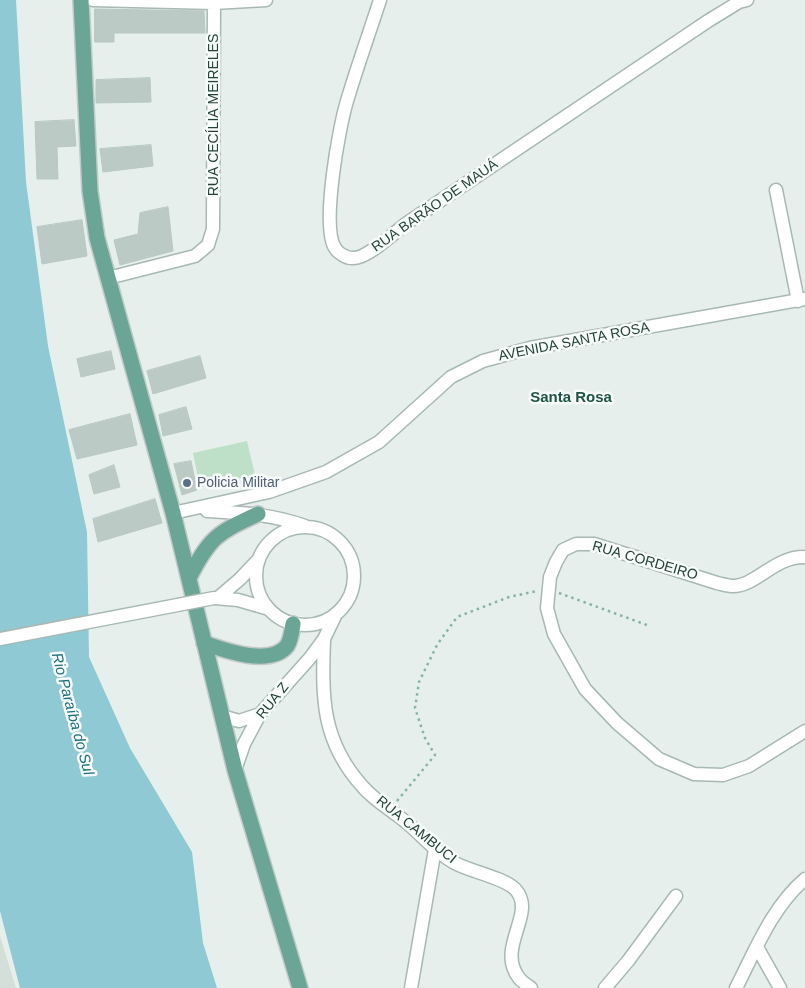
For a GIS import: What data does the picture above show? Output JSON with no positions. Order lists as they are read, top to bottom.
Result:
{
  "streets": {
    "street": [
      "RUA CECÍLIA MEIRELES",
      "RUA BARÃO DE MAUÁ",
      "AVENIDA SANTA ROSA",
      "RUA CORDEIRO",
      "RUA Z",
      "RUA CAMBUCI"
    ]
  },
  "crossings": [
    ["RUA Z", "RUA CAMBUCI"]
  ],
  "districts": ["Santa Rosa"],
  "water": ["Rio Paraíba do Sul"],
  "places": ["Policia Militar"]
}
